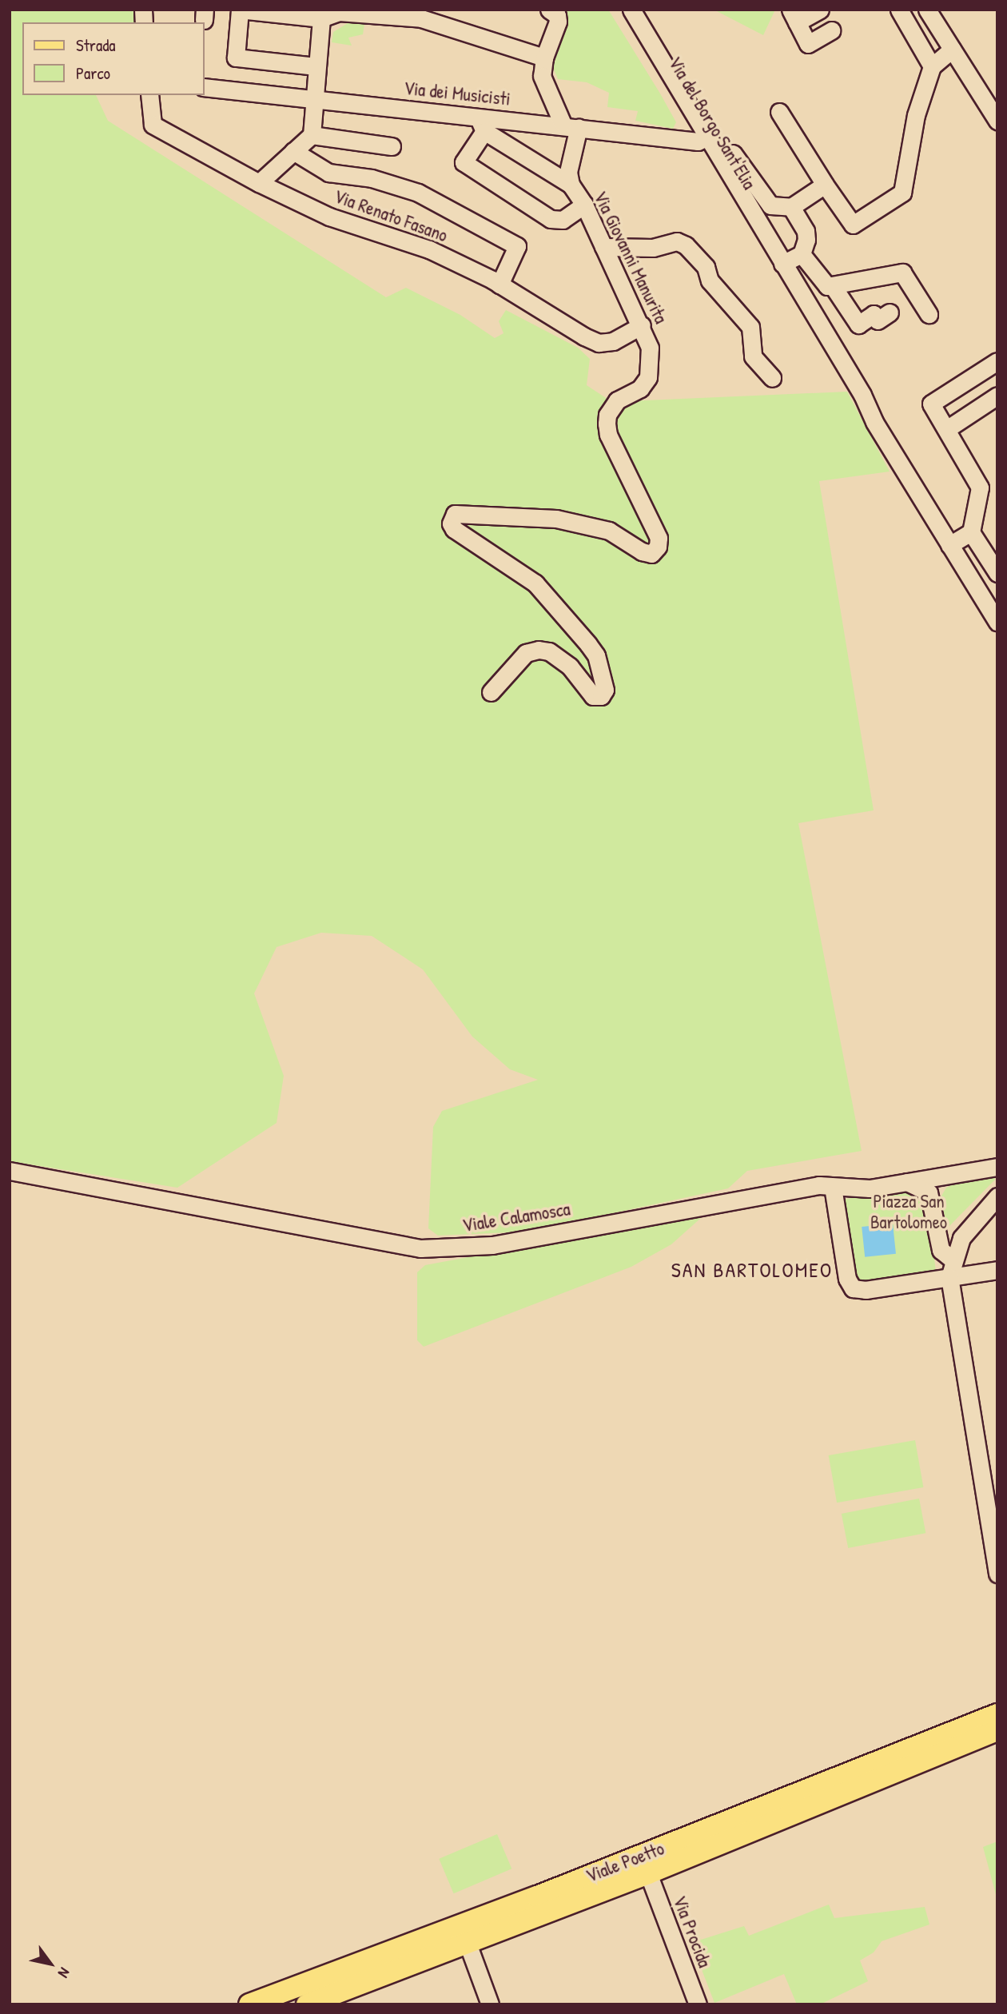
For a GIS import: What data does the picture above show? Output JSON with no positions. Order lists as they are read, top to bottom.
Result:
{
  "streets": {
    "main road": ["Viale Poetto"],
    "street": [
      "Via dei Musicisti",
      "Via del Borgo Sant'Elia",
      "Via Renato Fasano",
      "Via Giovanni Manurita",
      "Viale Calamosca",
      "Via Procida"
    ]
  },
  "crossings": [
    ["Via dei Musicisti", "Via del Borgo Sant'Elia"],
    ["Via dei Musicisti", "Via Giovanni Manurita"],
    ["Via Renato Fasano", "Via Giovanni Manurita"],
    ["Viale Poetto", "Via Procida"]
  ],
  "districts": ["SAN BARTOLOMEO"],
  "parks": ["Piazza San Bartolomeo"],
  "legend": ["Strada", "Parco"],
  "north": "bottom right"
}
